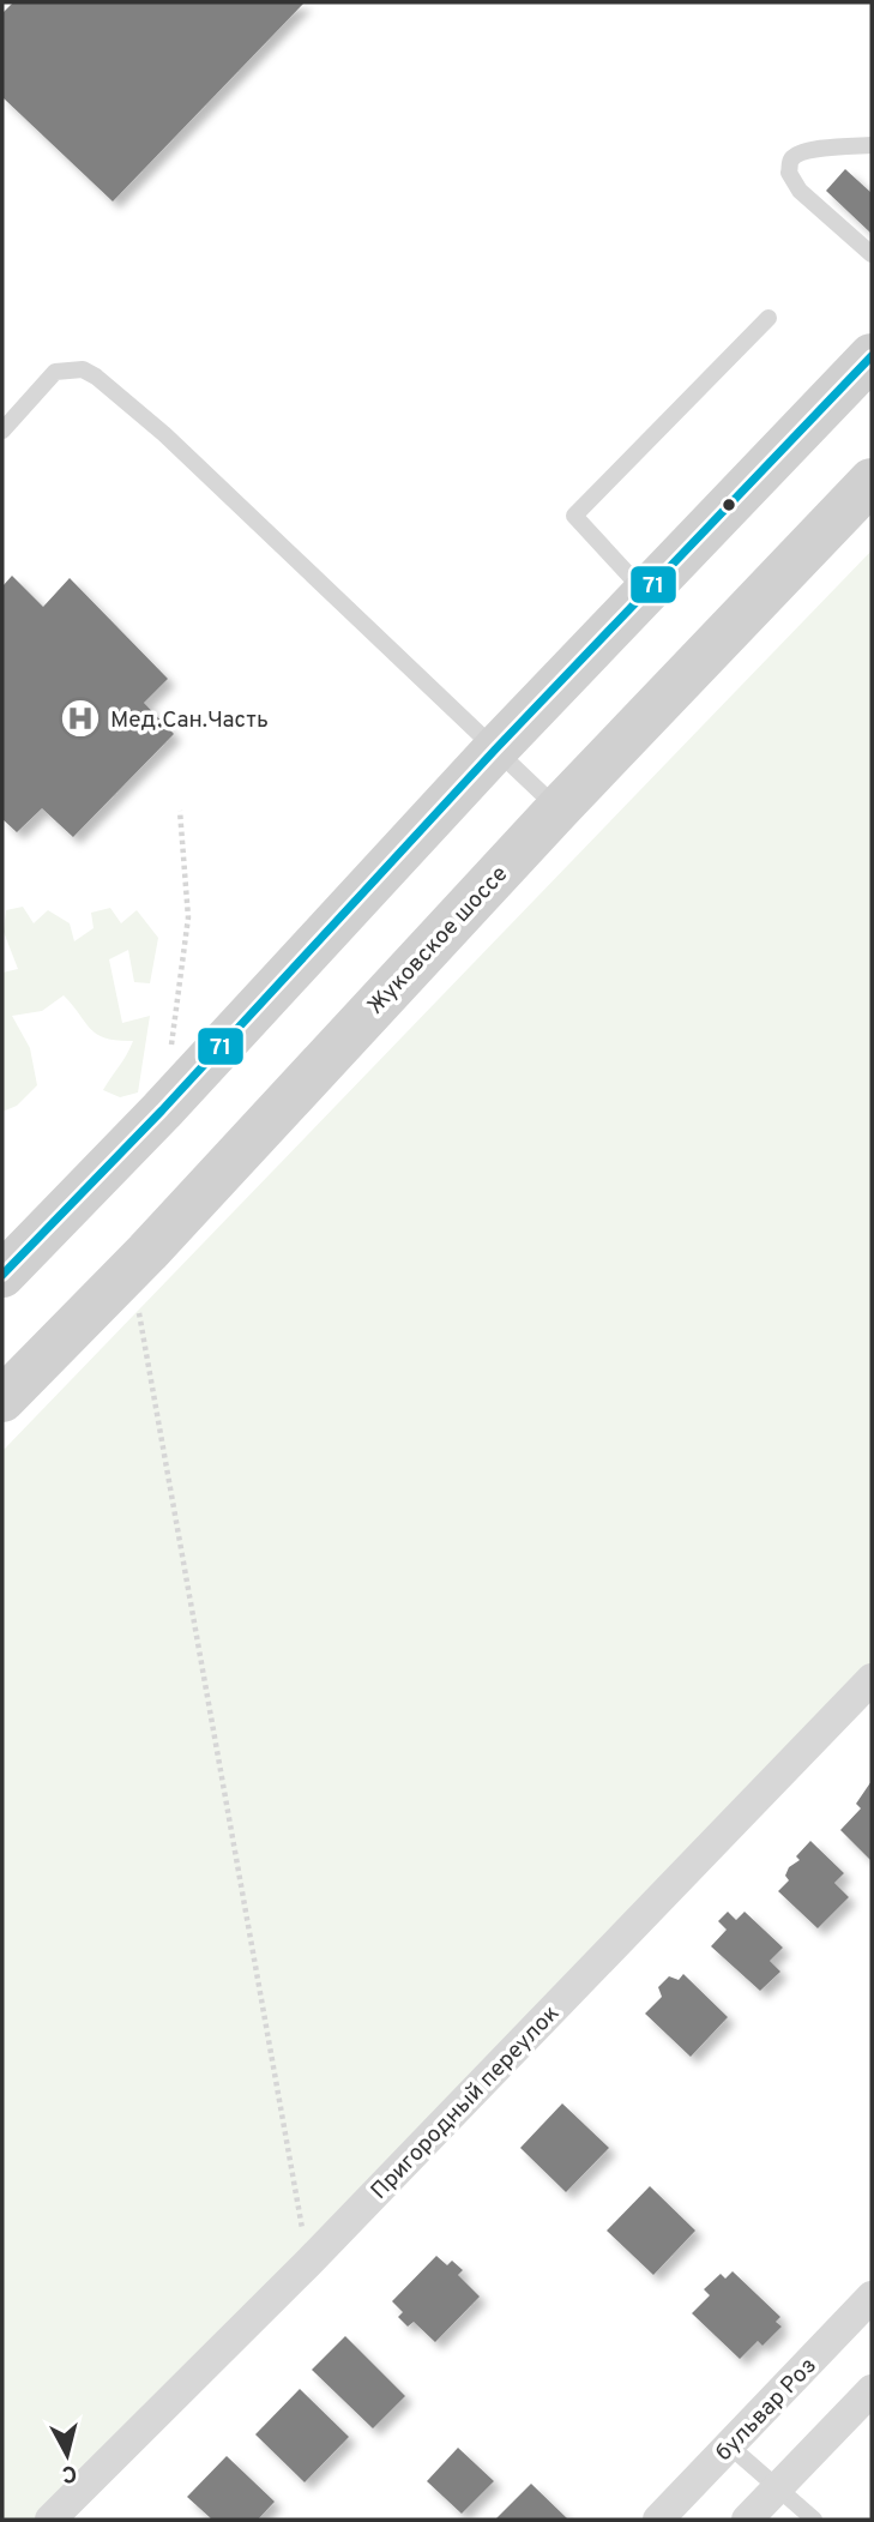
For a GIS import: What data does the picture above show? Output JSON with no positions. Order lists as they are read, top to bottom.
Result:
{
  "streets": {
    "main road": ["Жуковское шоссе"],
    "street": ["Пригородный переулок", "бульвар Роз"]
  },
  "places": {
    "hospital": ["Мед.Сан.Часть"]
  },
  "lines": ["transit line 71"],
  "north": "bottom"
}
